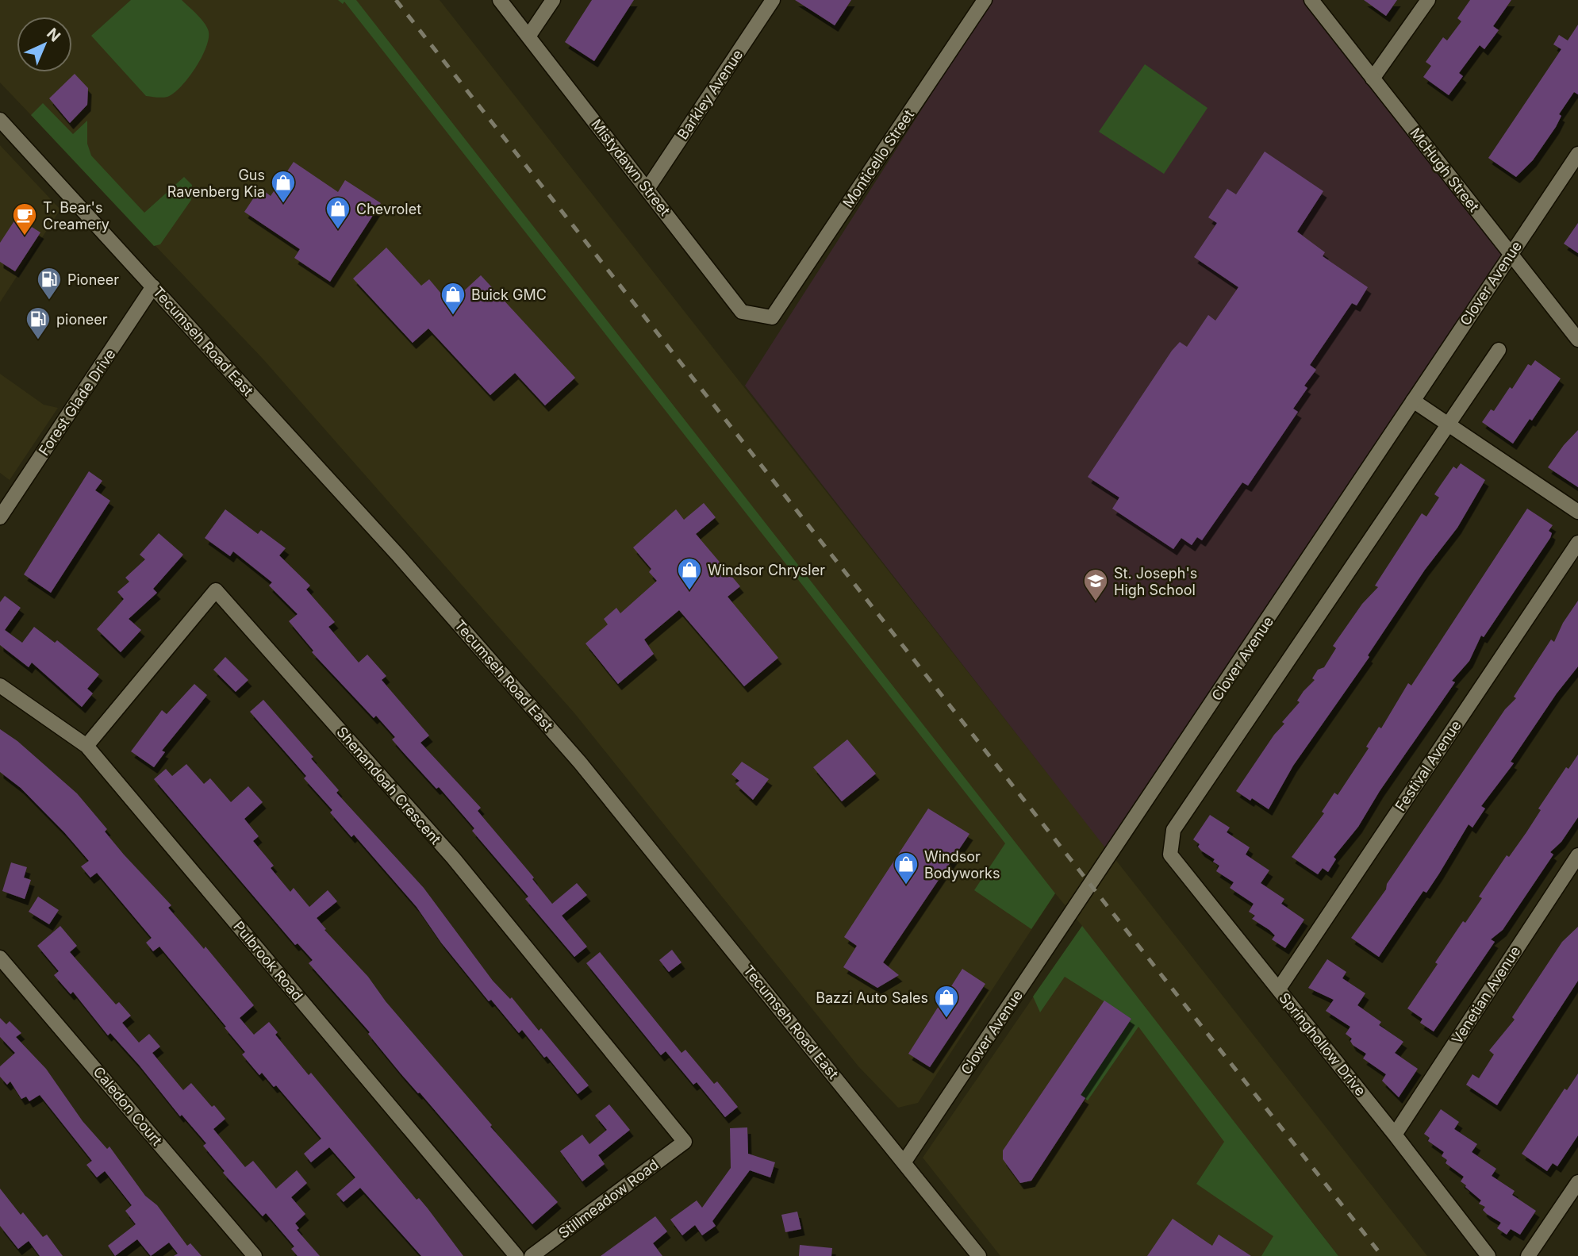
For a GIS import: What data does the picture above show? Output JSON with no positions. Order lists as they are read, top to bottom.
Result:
{
  "streets": {
    "street": [
      "Barkley Avenue",
      "Monticello Street",
      "Mistydawn Street",
      "McHugh Street",
      "Clover Avenue",
      "Tecumseh Road East",
      "Forest Glade Drive",
      "Festival Avenue",
      "Shenandoah Crescent",
      "Pulbrook Road",
      "Venetian Avenue",
      "Springhollow Drive",
      "Caledon Court",
      "Stillmeadow Road"
    ]
  },
  "crossings": [
    ["Barkley Avenue", "Mistydawn Street"],
    ["Monticello Street", "Mistydawn Street"],
    ["McHugh Street", "Clover Avenue"],
    ["Clover Avenue", "Tecumseh Road East"],
    ["Tecumseh Road East", "Forest Glade Drive"],
    ["Festival Avenue", "Springhollow Drive"],
    ["Shenandoah Crescent", "Pulbrook Road"],
    ["Shenandoah Crescent", "Stillmeadow Road"],
    ["Venetian Avenue", "Springhollow Drive"]
  ],
  "places": {
    "shop": [
      "Gus Ravenberg Kia",
      "Chevrolet",
      "Buick GMC",
      "Windsor Chrysler",
      "Windsor Bodyworks",
      "Bazzi Auto Sales"
    ],
    "cafe": ["T. Bear's Creamery"],
    "fuel station": ["Pioneer", "pioneer"],
    "school or university": ["St. Joseph's High School"]
  },
  "north": "top right"
}
